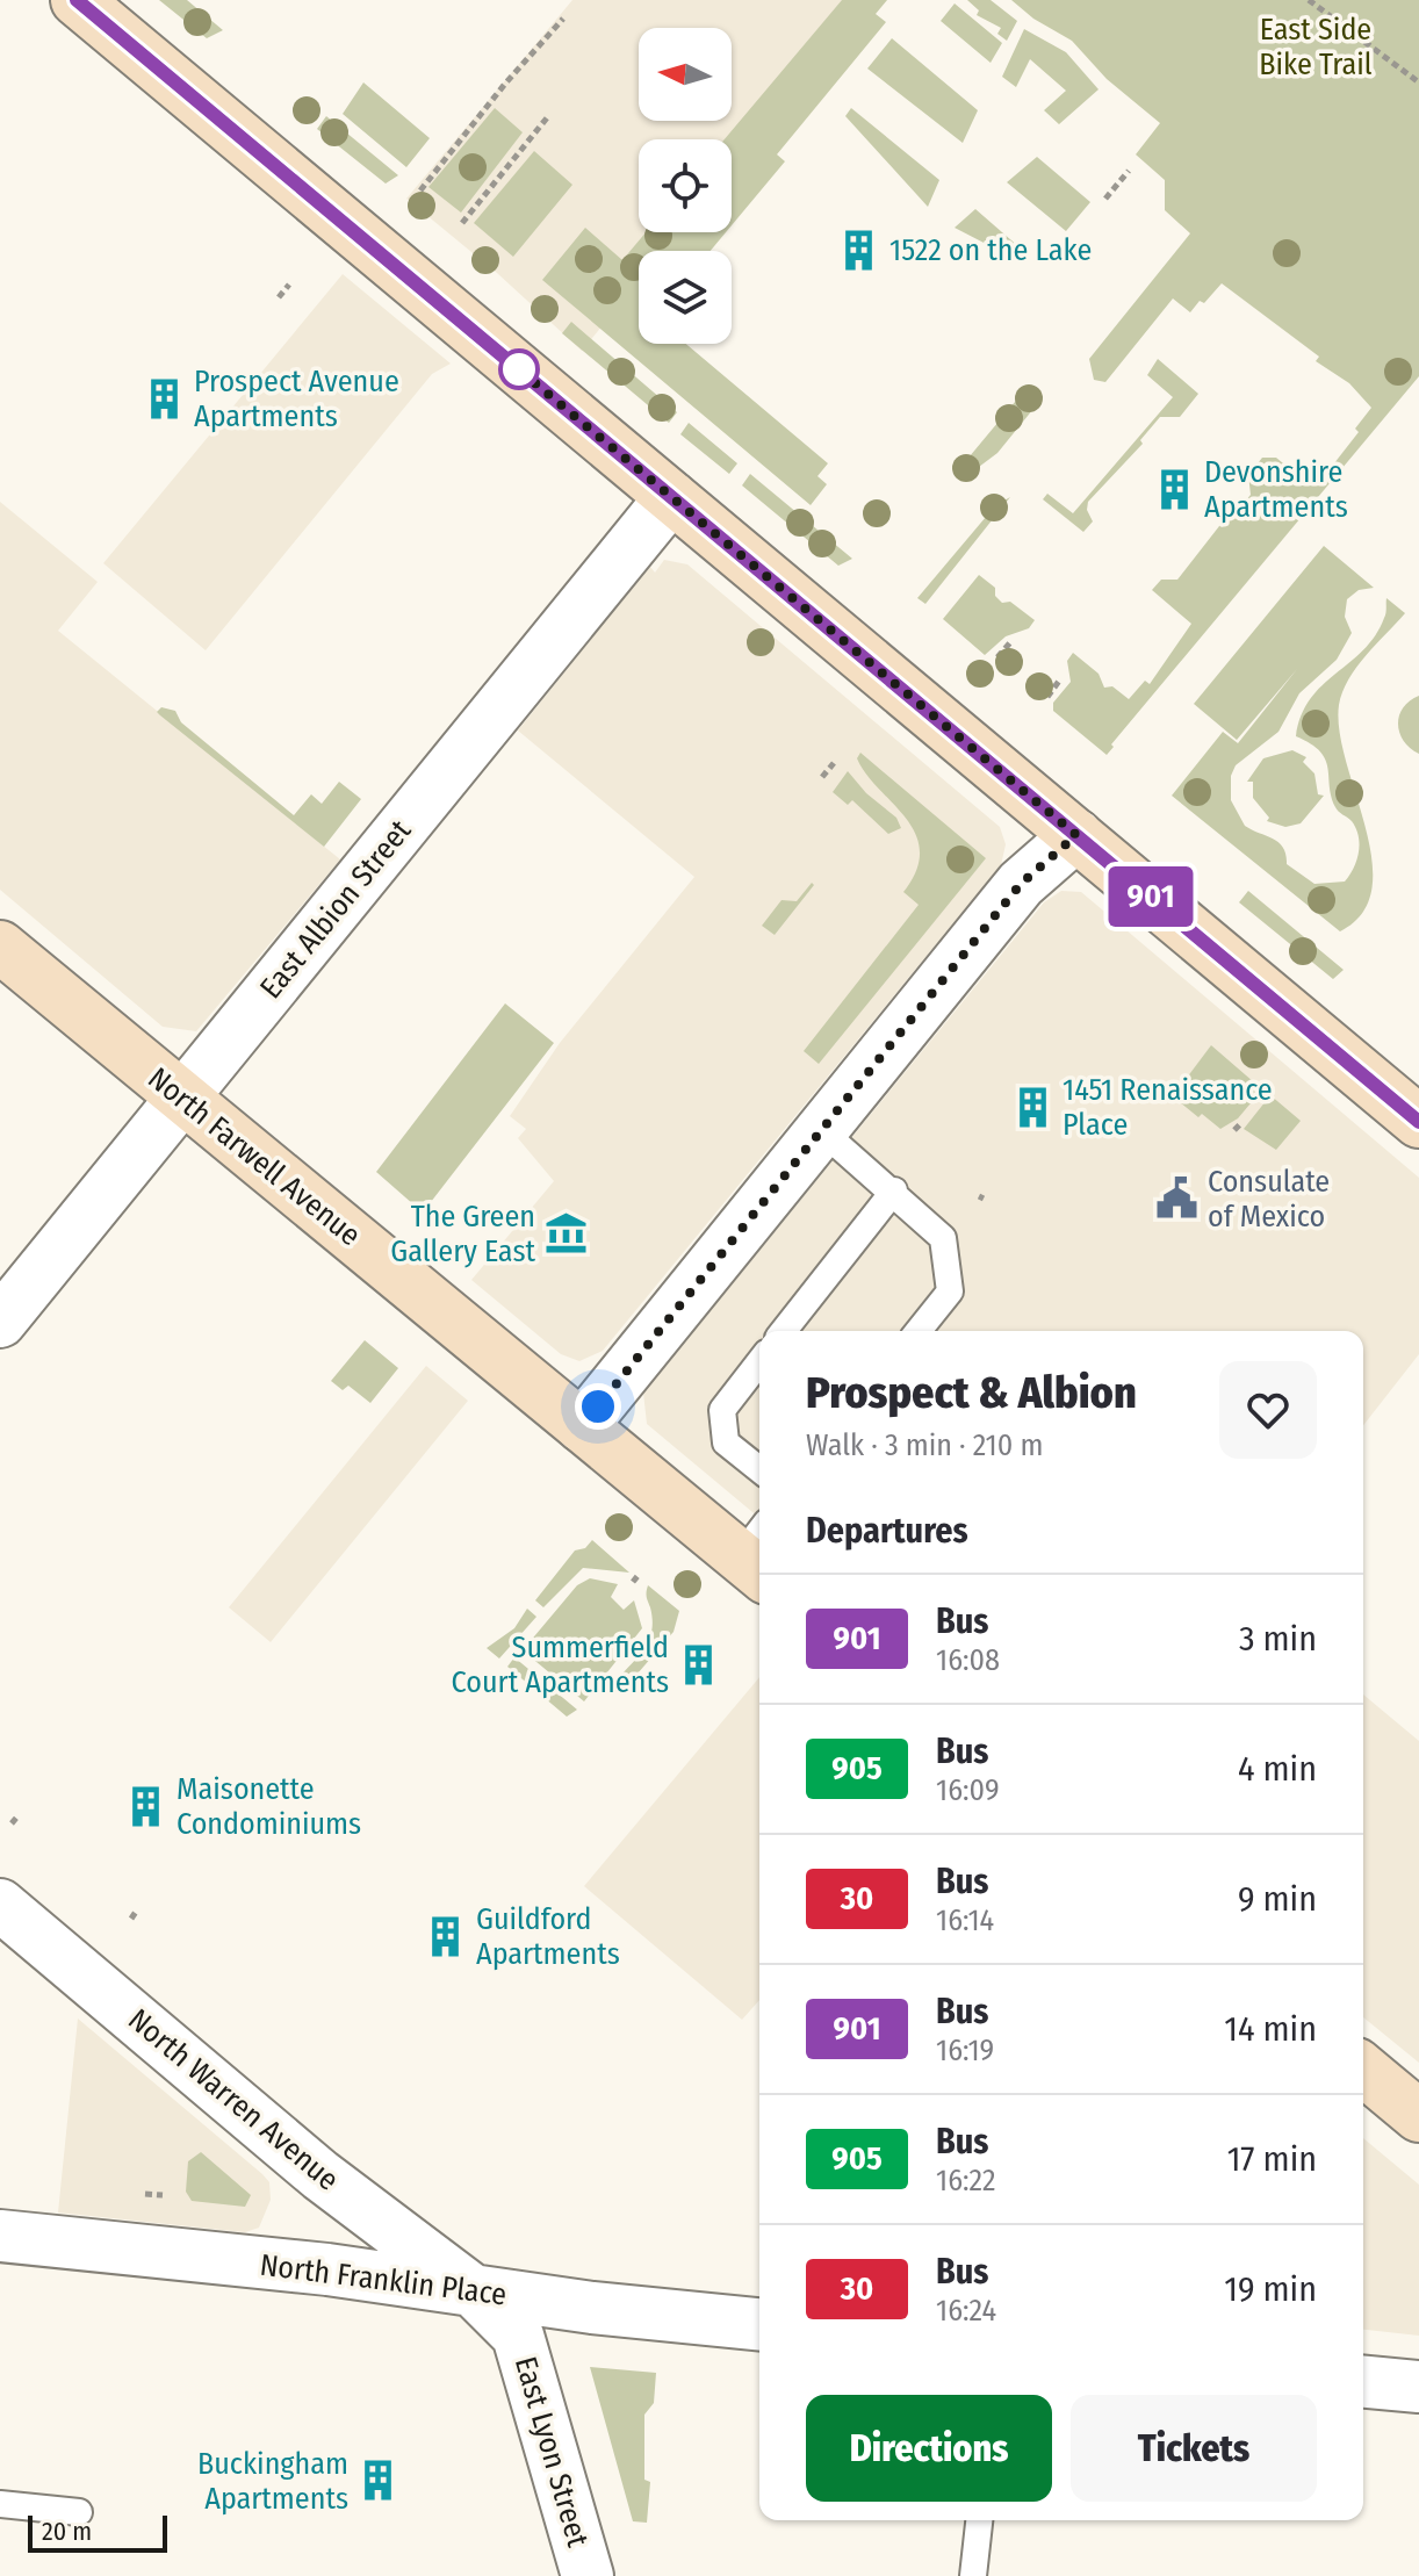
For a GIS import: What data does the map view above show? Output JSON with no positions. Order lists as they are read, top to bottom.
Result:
{
  "streets": {
    "main road": ["North Farwell Avenue"],
    "street": [
      "East Albion Street",
      "North Warren Avenue",
      "North Franklin Place",
      "East Lyon Street"
    ]
  },
  "crossings": [
    ["East Albion Street", "North Farwell Avenue"],
    ["North Warren Avenue", "North Franklin Place"],
    ["North Warren Avenue", "East Lyon Street"],
    ["North Franklin Place", "East Lyon Street"]
  ],
  "parks": ["East Side Bike Trail"],
  "places": {
    "building": [
      "1522 on the Lake",
      "Prospect Avenue Apartments",
      "Devonshire Apartments",
      "1451 Renaissance Place",
      "Summerfield Court Apartments",
      "Maisonette Condominiums",
      "Guildford Apartments",
      "Buckingham Apartments"
    ],
    "public building": ["Consulate of Mexico"],
    "museum": ["The Green Gallery East"]
  },
  "lines": ["bus line 901"],
  "scale_bar": "20 m",
  "north": "left",
  "page": {
    "on_map": "901",
    "heading": [
      ["Prospect & Albion", "Walk · 3 min · 210 m"],
      "Departures"
    ],
    "list": [
      {
        "mark": "901",
        "name": "Bus",
        "note": "16:08",
        "value": "3 min"
      },
      {
        "mark": "905",
        "name": "Bus",
        "note": "16:09",
        "value": "4 min"
      },
      {
        "mark": "30",
        "name": "Bus",
        "note": "16:14",
        "value": "9 min"
      },
      {
        "mark": "901",
        "name": "Bus",
        "note": "16:19",
        "value": "14 min"
      },
      {
        "mark": "905",
        "name": "Bus",
        "note": "16:22",
        "value": "17 min"
      },
      {
        "mark": "30",
        "name": "Bus",
        "note": "16:24",
        "value": "19 min"
      }
    ],
    "buttons": ["Directions", "Tickets"],
    "scale": "20 m"
  }
}
